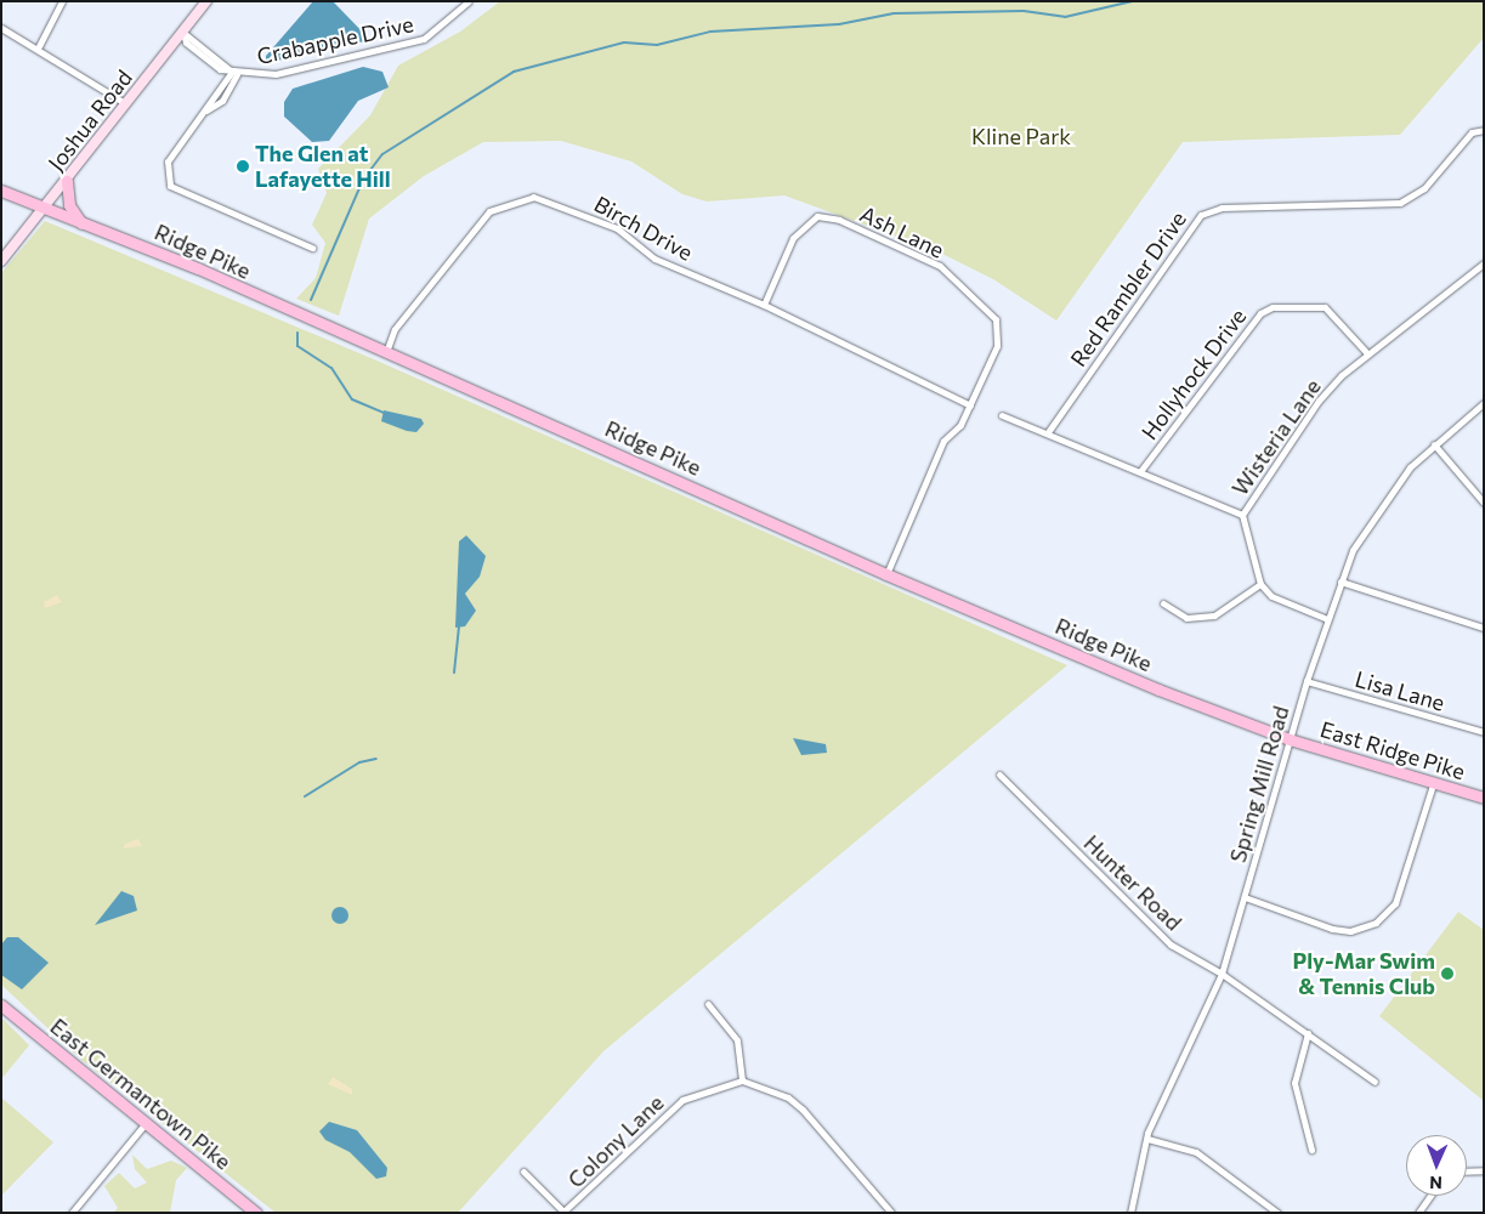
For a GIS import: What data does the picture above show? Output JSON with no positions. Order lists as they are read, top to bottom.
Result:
{
  "streets": {
    "main road": [
      "Joshua Road",
      "Ridge Pike",
      "East Ridge Pike",
      "East Germantown Pike"
    ],
    "street": [
      "Crabapple Drive",
      "Birch Drive",
      "Ash Lane",
      "Red Rambler Drive",
      "Hollyhock Drive",
      "Wisteria Lane",
      "Lisa Lane",
      "Spring Mill Road",
      "Hunter Road",
      "Colony Lane"
    ]
  },
  "crossings": [
    ["Crabapple Drive", "Joshua Road"],
    ["Joshua Road", "Ridge Pike"],
    ["Birch Drive", "Ash Lane"],
    ["Birch Drive", "Ridge Pike"],
    ["Ash Lane", "Ridge Pike"],
    ["Ridge Pike", "East Ridge Pike"],
    ["Ridge Pike", "Spring Mill Road"],
    ["Red Rambler Drive", "Wisteria Lane"],
    ["Hollyhock Drive", "Wisteria Lane"],
    ["Lisa Lane", "Spring Mill Road"],
    ["East Ridge Pike", "Spring Mill Road"],
    ["Spring Mill Road", "Hunter Road"]
  ],
  "parks": ["Kline Park"],
  "places": ["The Glen at Lafayette Hill", "Ply-Mar Swim & Tennis Club"],
  "north": "bottom"
}
